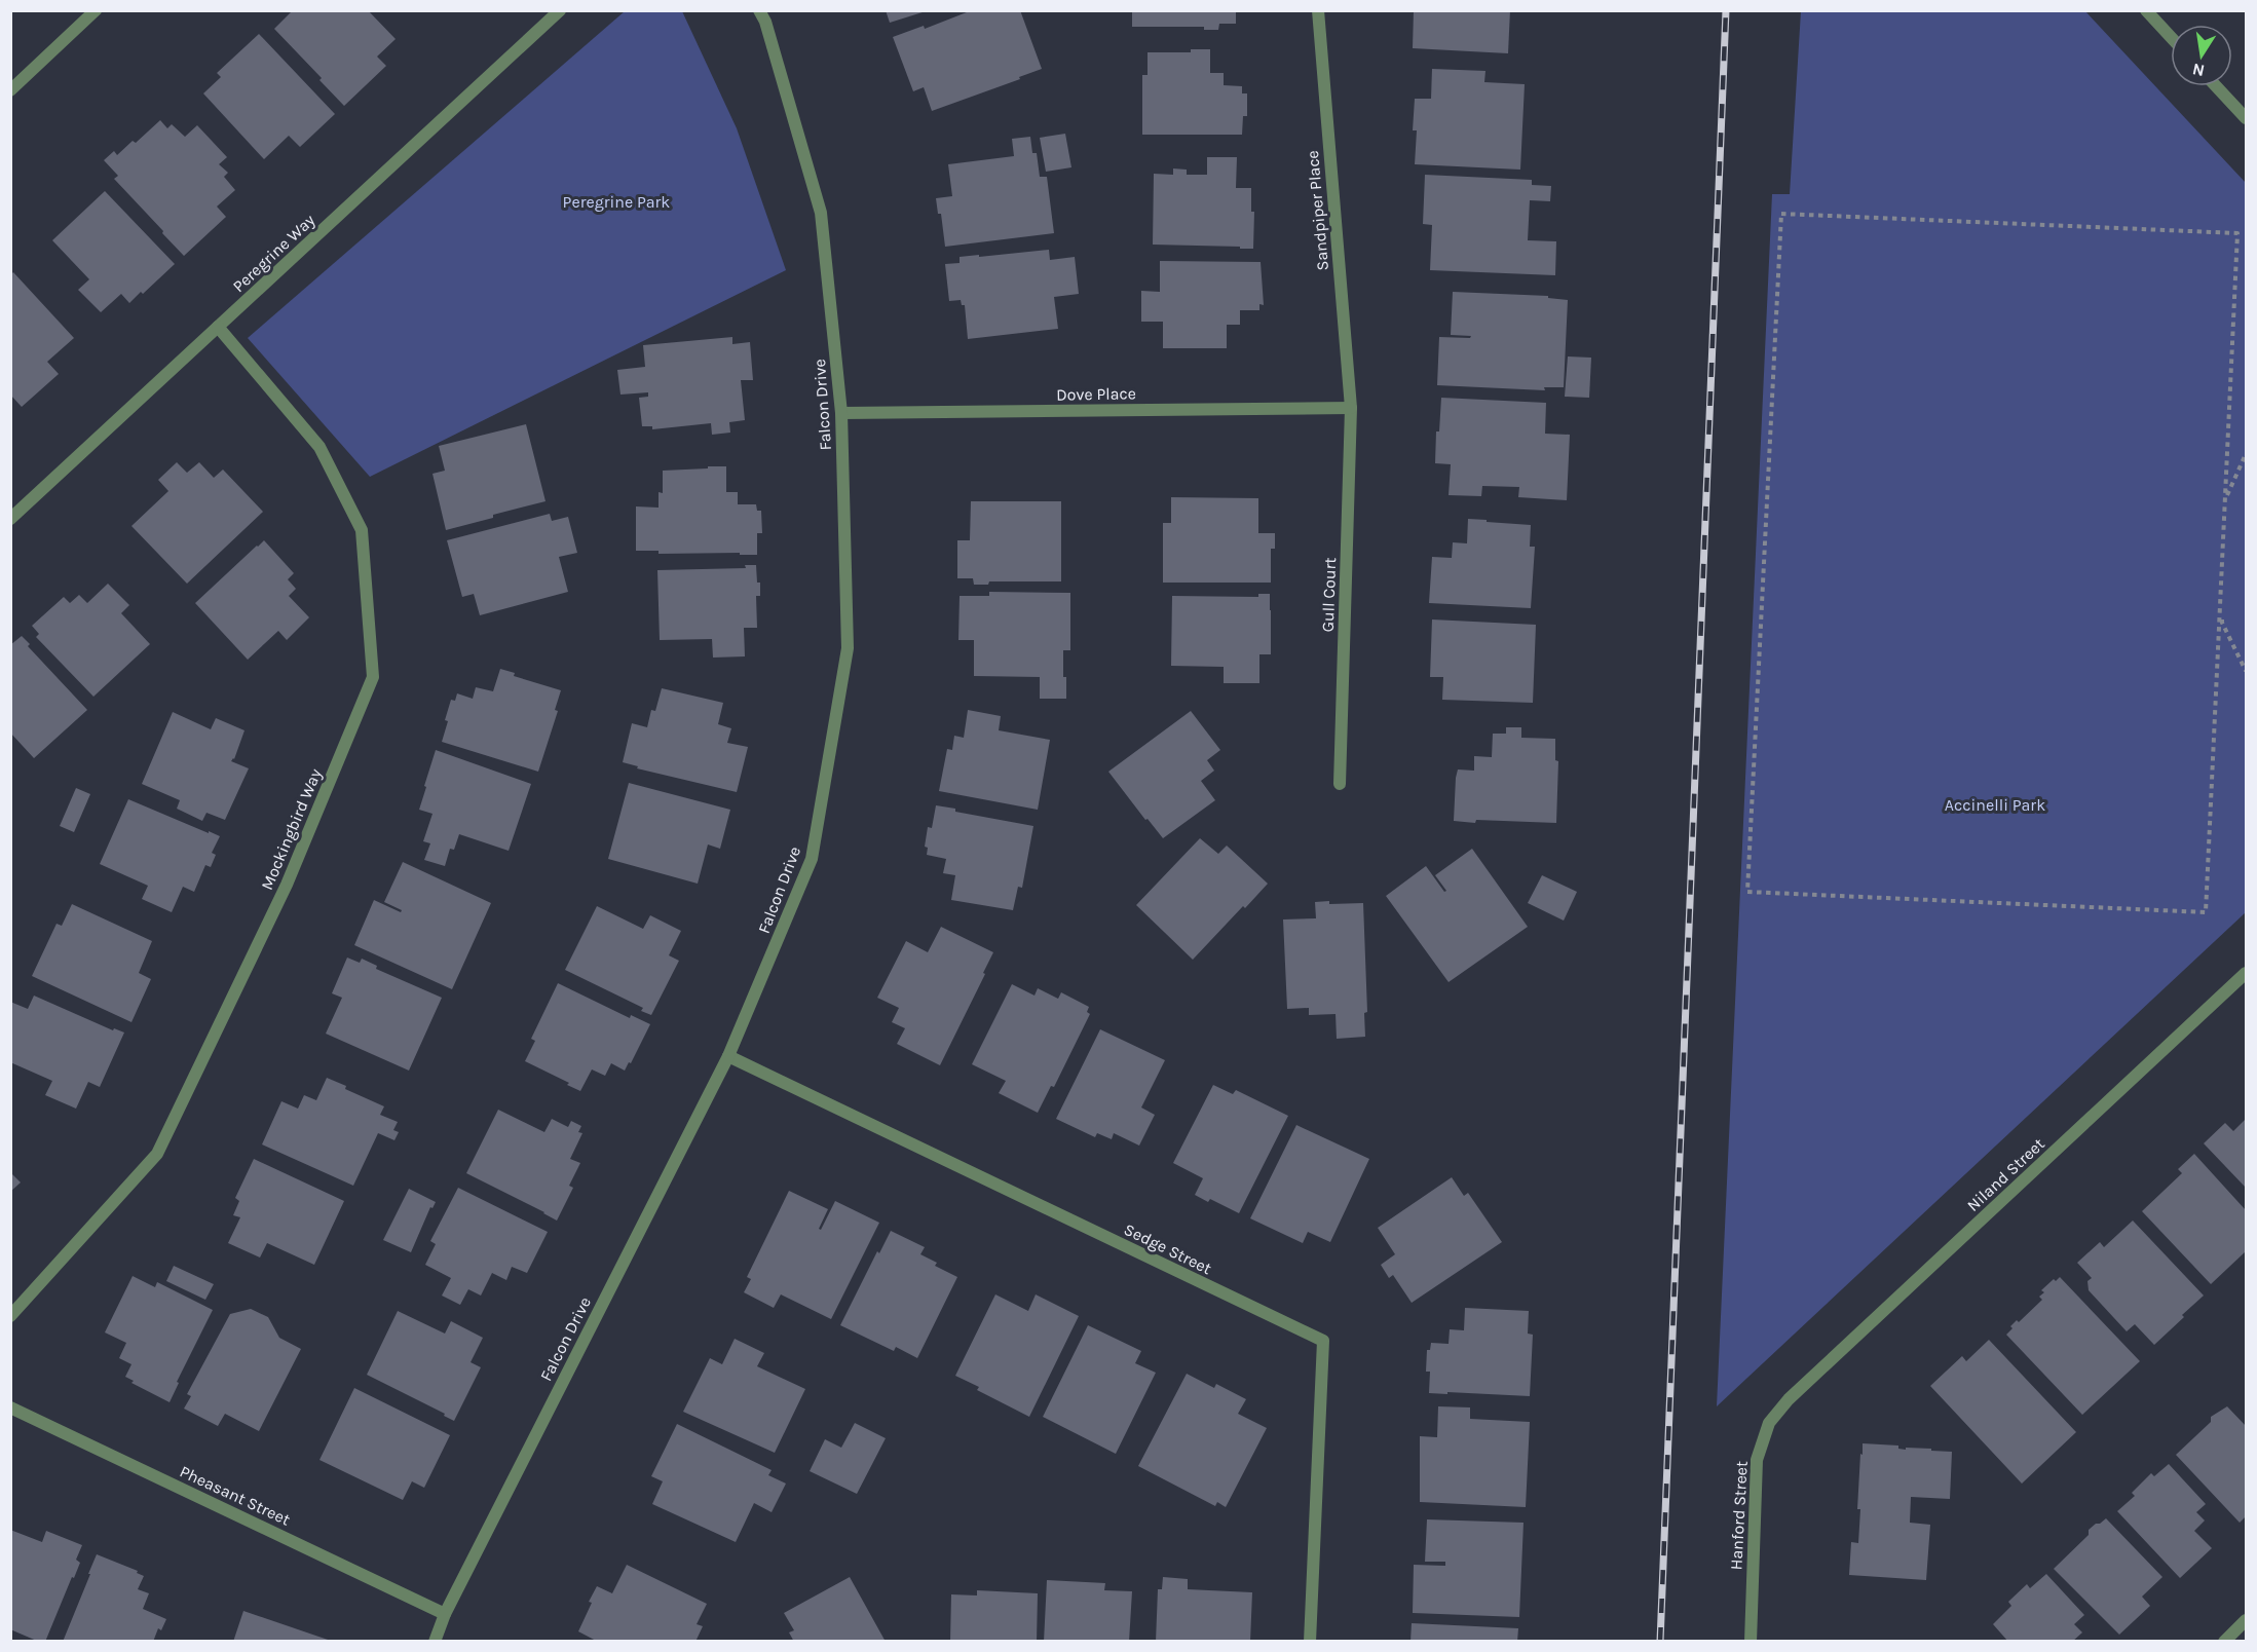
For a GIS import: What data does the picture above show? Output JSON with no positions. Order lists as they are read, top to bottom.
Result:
{
  "streets": {
    "street": [
      "Sandpiper Place",
      "Peregrine Way",
      "Dove Place",
      "Falcon Drive",
      "Gull Court",
      "Mockingbird Way",
      "Niland Street",
      "Sedge Street",
      "Pheasant Street",
      "Hanford Street"
    ]
  },
  "crossings": [
    ["Sandpiper Place", "Dove Place"],
    ["Sandpiper Place", "Gull Court"],
    ["Peregrine Way", "Mockingbird Way"],
    ["Dove Place", "Falcon Drive"],
    ["Dove Place", "Gull Court"],
    ["Falcon Drive", "Sedge Street"],
    ["Falcon Drive", "Pheasant Street"],
    ["Niland Street", "Hanford Street"]
  ],
  "parks": ["Peregrine Park", "Accinelli Park"],
  "north": "bottom"
}
